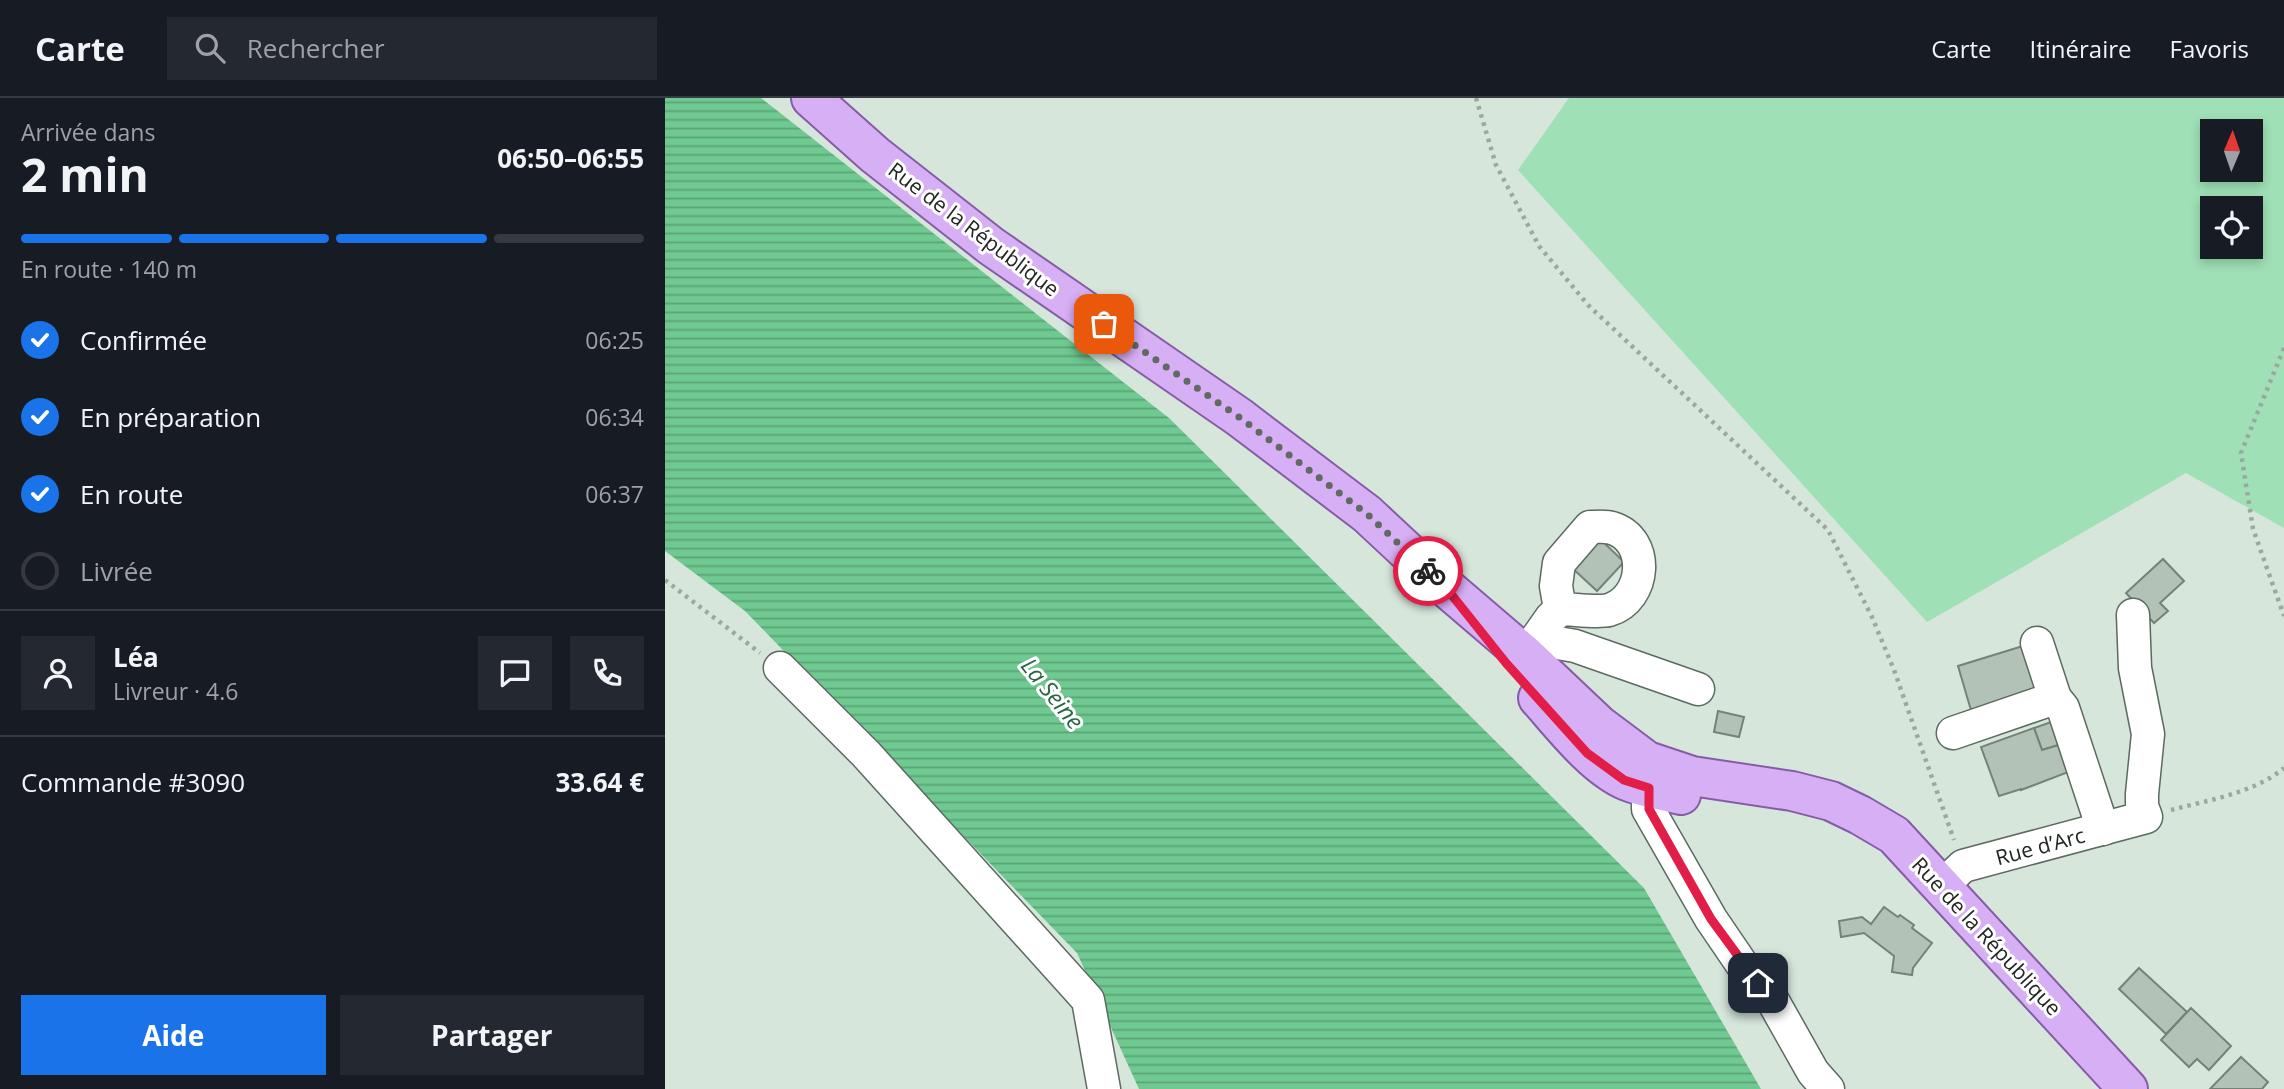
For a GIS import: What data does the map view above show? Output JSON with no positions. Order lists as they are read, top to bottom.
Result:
{
  "streets": {
    "main road": ["Rue de la République"],
    "street": ["Rue d’Arc"]
  },
  "crossings": [
    ["Rue de la République", "Rue d’Arc"]
  ],
  "water": ["La Seine"],
  "north": "top",
  "page": {
    "header": "Carte",
    "search": "Rechercher",
    "nav": ["Carte", "Itinéraire", "Favoris"],
    "heading": ["2 min", "Arrivée dans", "06:50–06:55"],
    "panel": [
      "Léa",
      "Livreur · 4.6",
      "Commande #3090",
      "33.64 €"
    ],
    "bar": "En route · 140 m",
    "list": [
      ["Confirmée", "06:25"],
      ["En préparation", "06:34"],
      ["En route", "06:37"],
      "Livrée"
    ],
    "buttons": ["Aide", "Partager"]
  }
}
